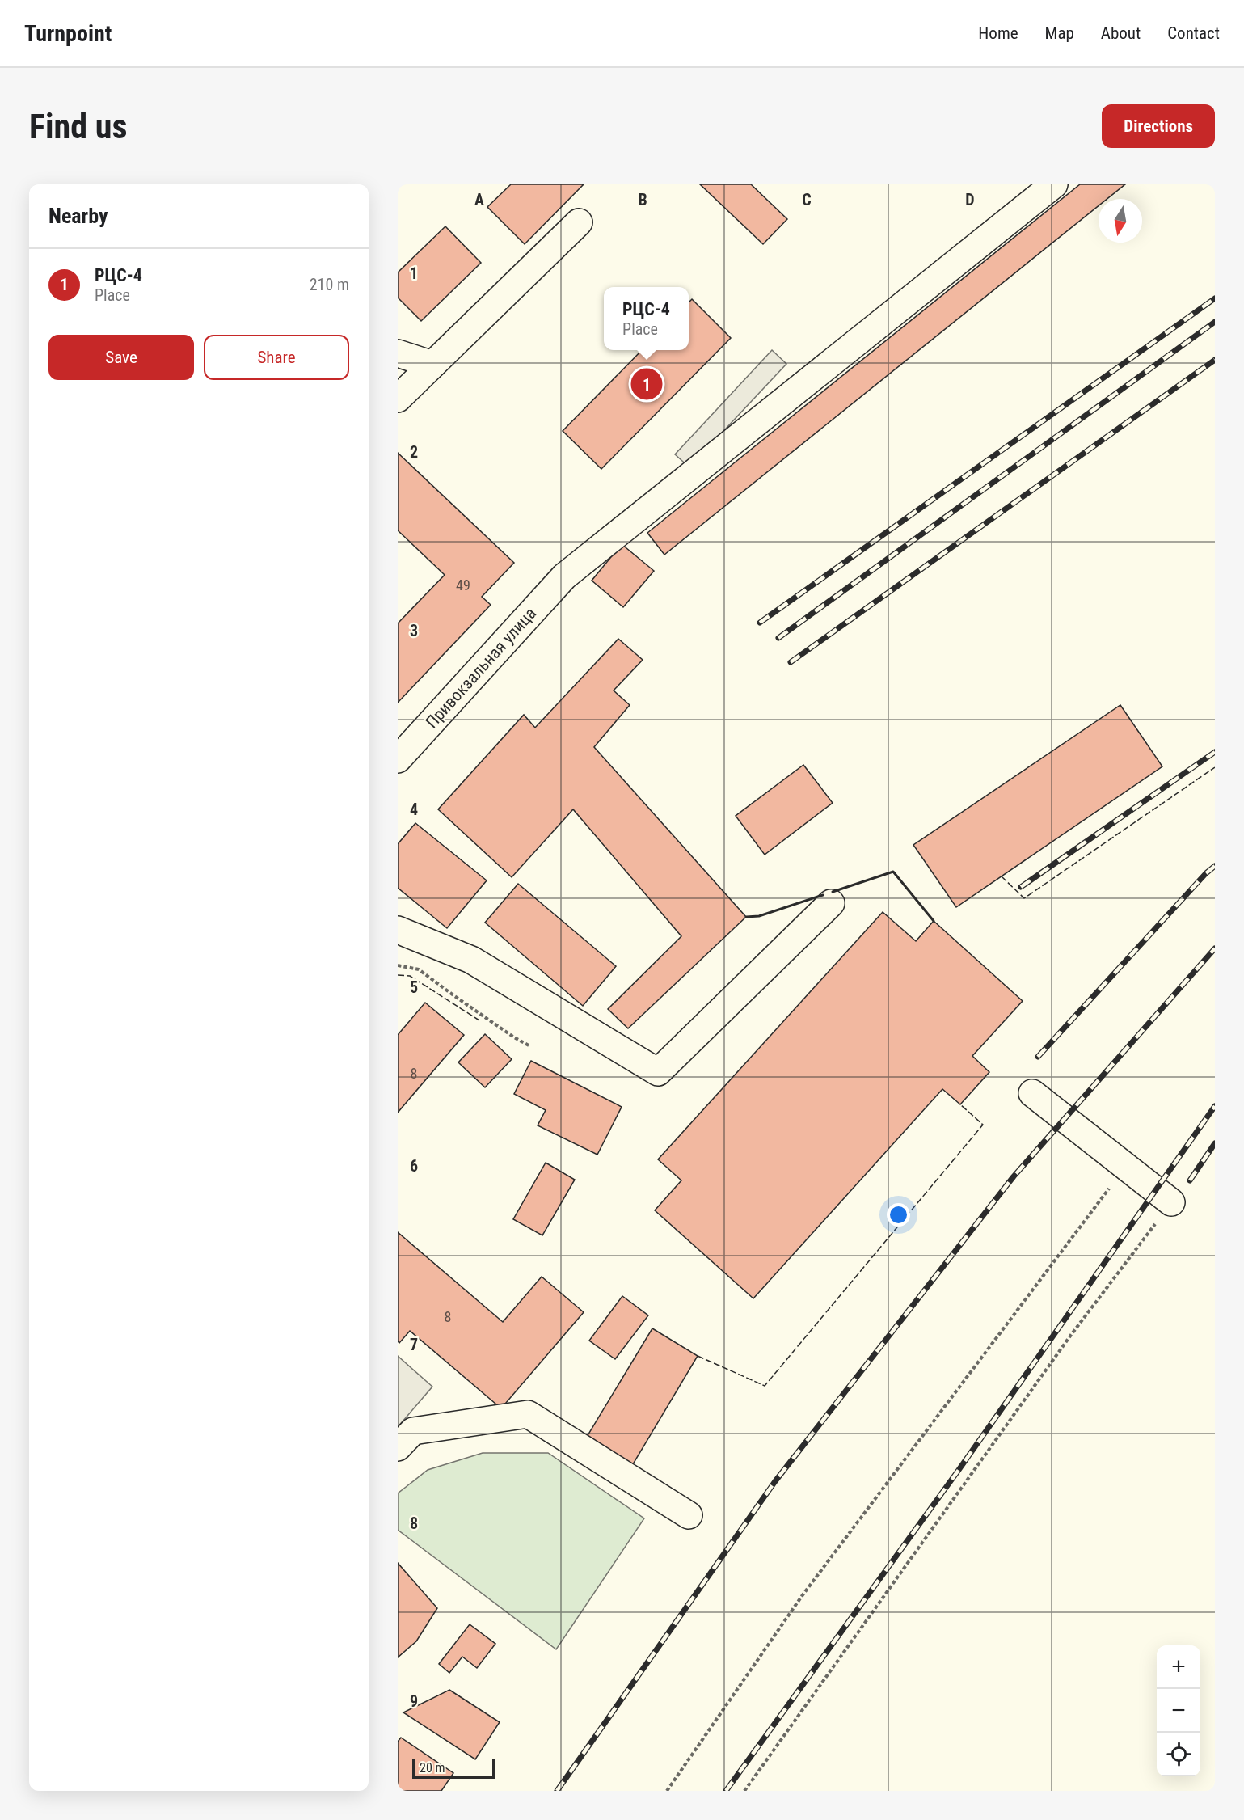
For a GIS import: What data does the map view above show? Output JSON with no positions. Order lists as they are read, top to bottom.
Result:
{
  "streets": {
    "street": ["Привокзальная улица"]
  },
  "house_numbers": ["49", "8", "8"],
  "scale_bar": "20 m",
  "north": "bottom",
  "page": {
    "header": "Turnpoint",
    "nav": [
      "Home",
      "Map",
      "About",
      "Contact"
    ],
    "buttons": [
      "Directions",
      ["Save", "Share"]
    ],
    "title": "Find us",
    "heading": "Nearby",
    "list": [
      {
        "mark": "1",
        "name": "РЦС-4",
        "note": "Place",
        "value": "210 m"
      }
    ],
    "popup": ["РЦС-4", "Place"],
    "pins": "1",
    "map_buttons": ["+", "−"],
    "scale": "20 m"
  },
  "grid": {
    "columns": [
      "A",
      "B",
      "C",
      "D"
    ],
    "rows": [
      "1",
      "2",
      "3",
      "4",
      "5",
      "6",
      "7",
      "8",
      "9"
    ]
  }
}
